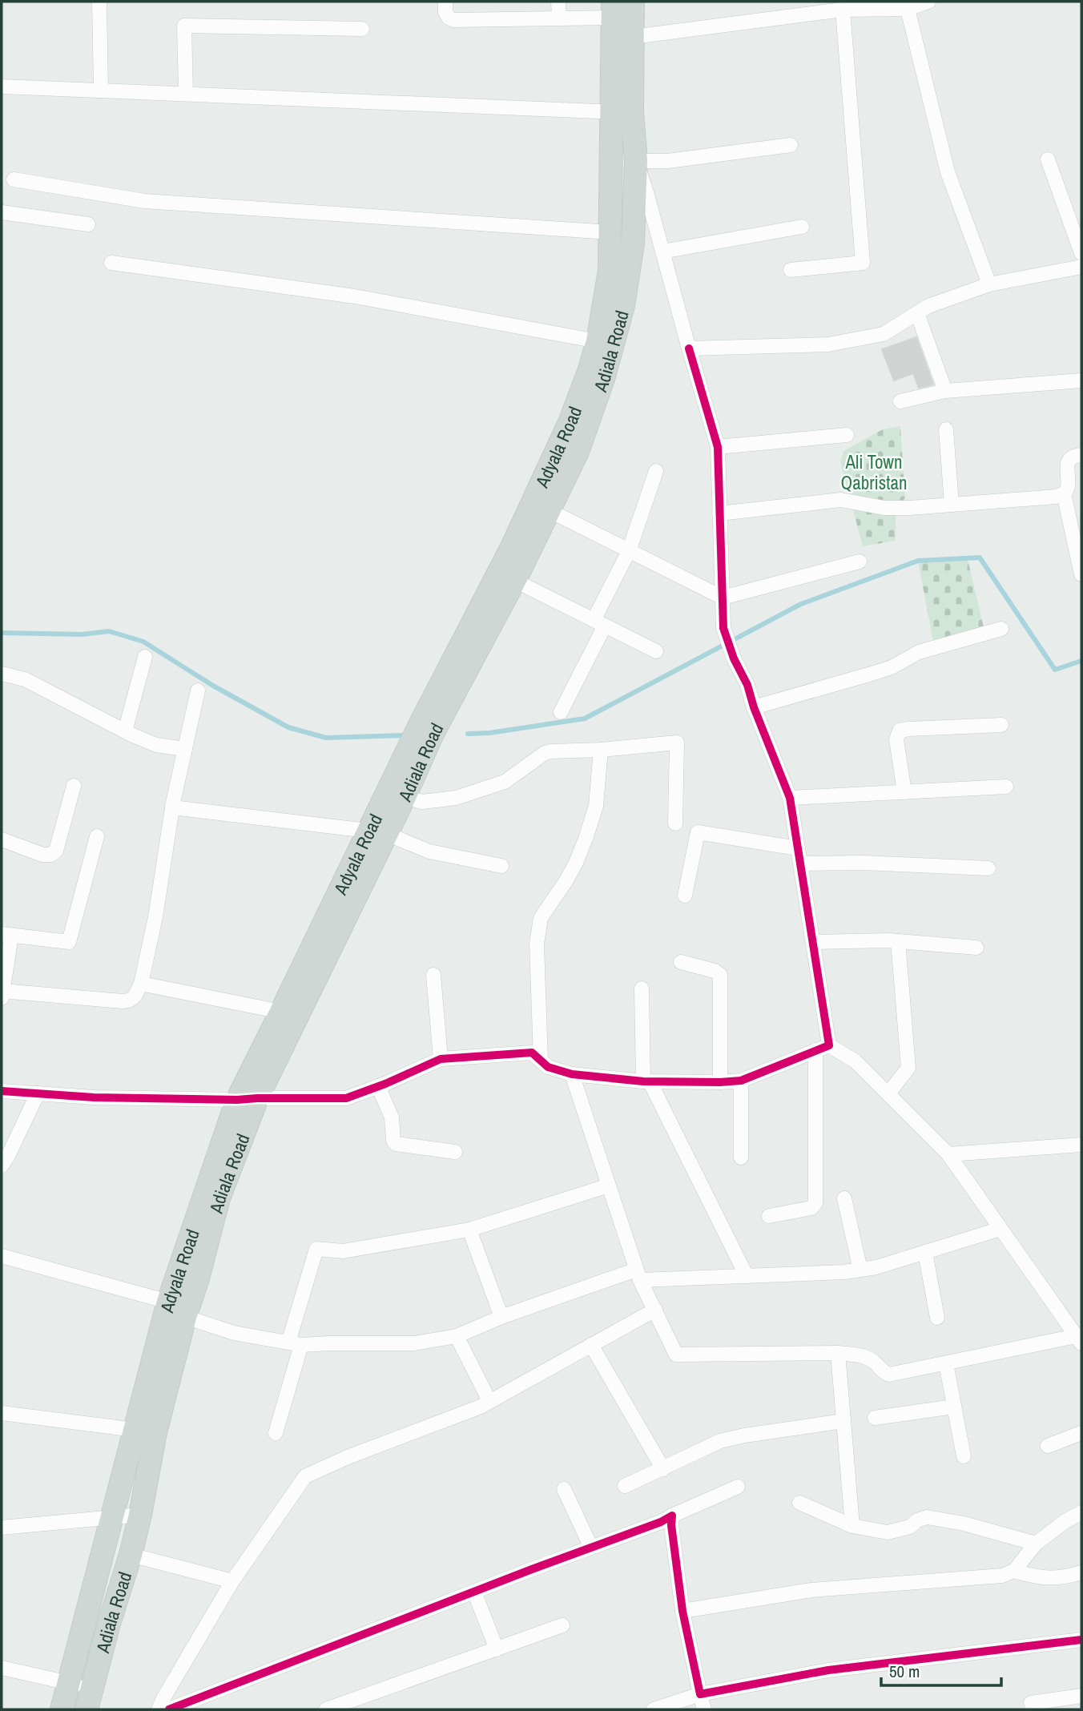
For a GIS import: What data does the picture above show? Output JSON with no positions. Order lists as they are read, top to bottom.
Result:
{
  "streets": {
    "main road": ["Adiala Road", "Adyala Road"]
  },
  "crossings": [
    ["Adiala Road", "Adyala Road"]
  ],
  "parks": ["Ali Town Qabristan"],
  "scale_bar": "50 m"
}
